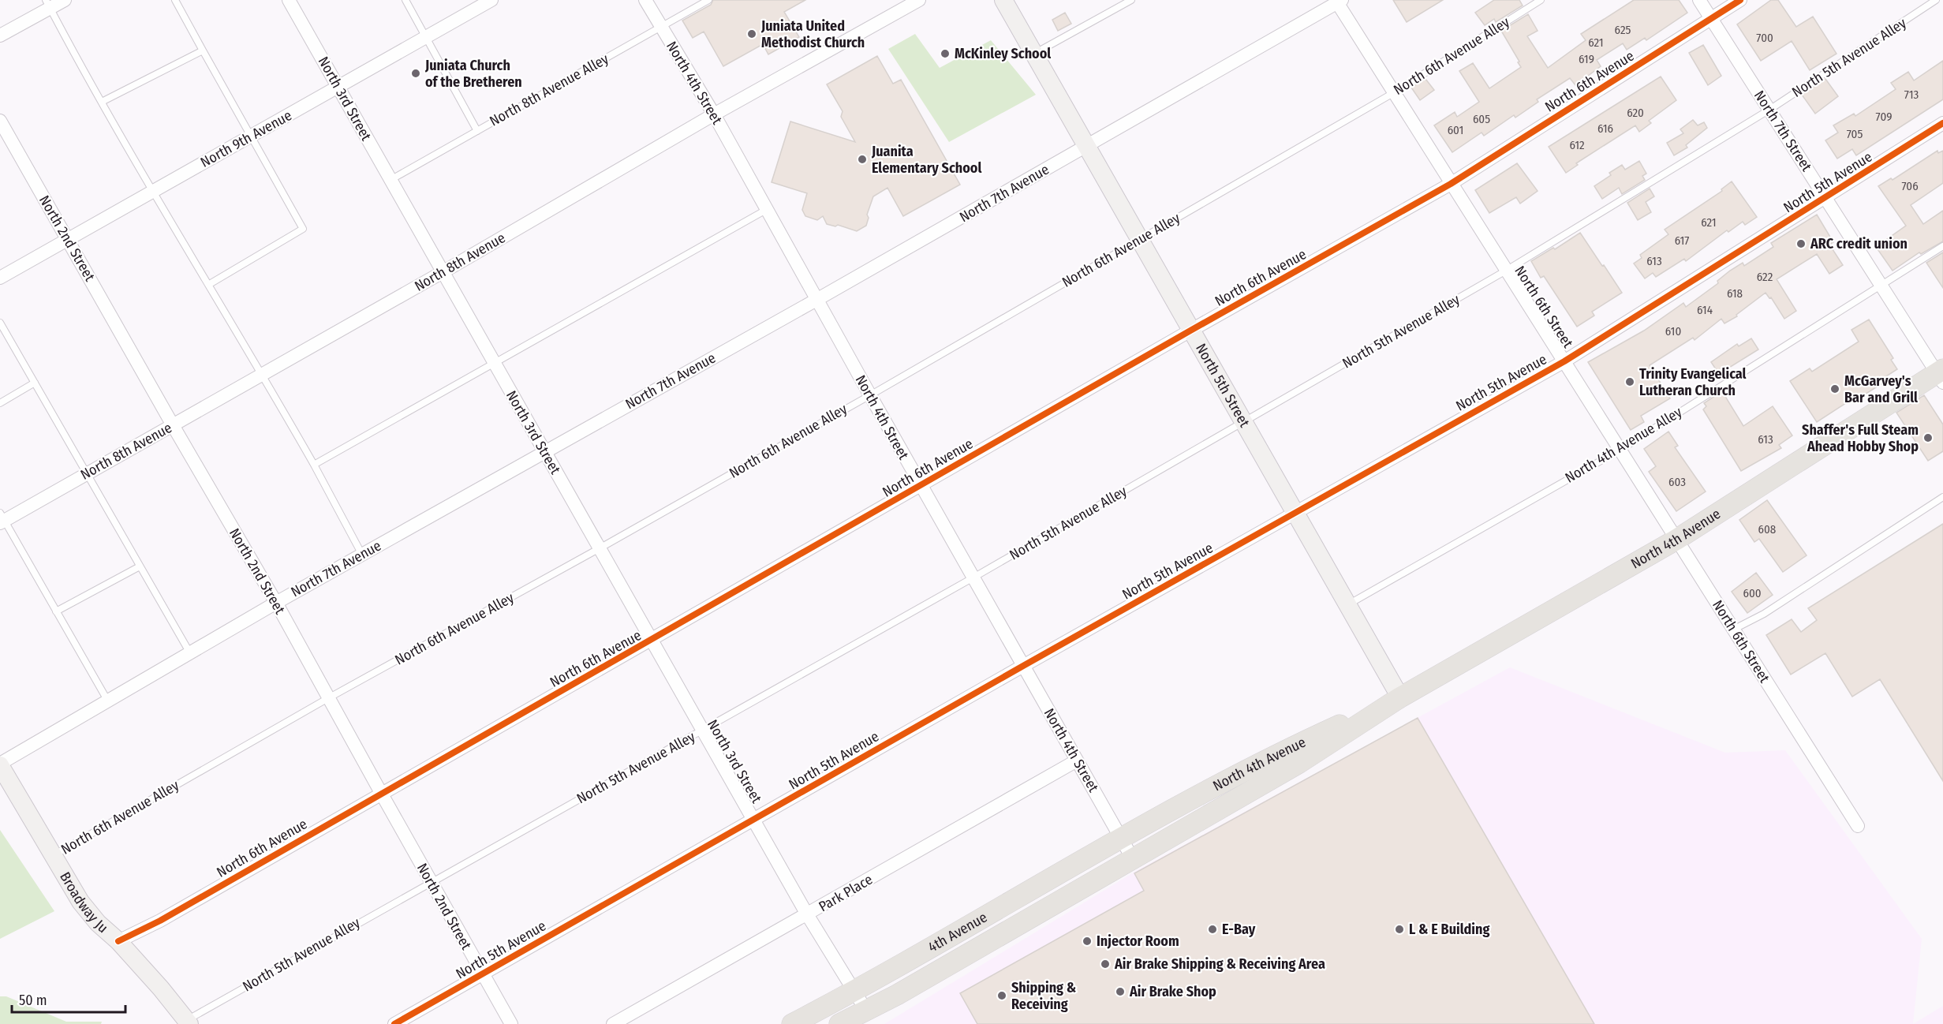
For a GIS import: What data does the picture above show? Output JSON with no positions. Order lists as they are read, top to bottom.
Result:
{
  "streets": {
    "main road": ["North 4th Avenue", "4th Avenue"],
    "street": [
      "North 6th Avenue",
      "North 4th Street",
      "North 3rd Street",
      "North 7th Street",
      "North 9th Avenue",
      "North 5th Avenue",
      "North 7th Avenue",
      "North 2nd Street",
      "North 8th Avenue",
      "North 6th Street",
      "North 5th Street",
      "Park Place",
      "Broadway Ju"
    ],
    "lane": [
      "North 6th Avenue Alley",
      "North 5th Avenue Alley",
      "North 8th Avenue Alley",
      "North 4th Avenue Alley"
    ]
  },
  "crossings": [
    ["North 6th Avenue Alley", "North 4th Street"],
    ["North 6th Avenue Alley", "North 3rd Street"],
    ["North 6th Avenue Alley", "North 2nd Street"],
    ["North 6th Avenue Alley", "North 6th Street"],
    ["North 6th Avenue Alley", "North 5th Street"],
    ["North 6th Avenue Alley", "Broadway Ju"],
    ["North 5th Avenue Alley", "North 4th Street"],
    ["North 5th Avenue Alley", "North 3rd Street"],
    ["North 5th Avenue Alley", "North 7th Street"],
    ["North 5th Avenue Alley", "North 2nd Street"],
    ["North 5th Avenue Alley", "North 6th Street"],
    ["North 5th Avenue Alley", "North 5th Street"],
    ["North 5th Avenue Alley", "Broadway Ju"],
    ["North 6th Avenue", "North 4th Street"],
    ["North 6th Avenue", "North 3rd Street"],
    ["North 6th Avenue", "North 7th Street"],
    ["North 6th Avenue", "North 2nd Street"],
    ["North 6th Avenue", "North 6th Street"],
    ["North 6th Avenue", "North 5th Street"],
    ["North 6th Avenue", "Broadway Ju"],
    ["North 4th Street", "North 8th Avenue Alley"],
    ["North 4th Street", "North 5th Avenue"],
    ["North 4th Street", "North 7th Avenue"],
    ["North 4th Street", "North 8th Avenue"],
    ["North 4th Street", "North 4th Avenue"],
    ["North 4th Street", "Park Place"],
    ["North 4th Street", "4th Avenue"],
    ["North 8th Avenue Alley", "North 3rd Street"],
    ["North 3rd Street", "North 9th Avenue"],
    ["North 3rd Street", "North 5th Avenue"],
    ["North 3rd Street", "North 7th Avenue"],
    ["North 3rd Street", "North 8th Avenue"],
    ["North 3rd Street", "Park Place"],
    ["North 3rd Street", "4th Avenue"],
    ["North 7th Street", "North 5th Avenue"],
    ["North 7th Street", "North 4th Avenue Alley"],
    ["North 7th Street", "North 4th Avenue"],
    ["North 9th Avenue", "North 2nd Street"],
    ["North 5th Avenue", "North 2nd Street"],
    ["North 5th Avenue", "North 6th Street"],
    ["North 5th Avenue", "North 5th Street"],
    ["North 7th Avenue", "North 2nd Street"],
    ["North 7th Avenue", "North 6th Street"],
    ["North 7th Avenue", "North 5th Street"],
    ["North 7th Avenue", "Broadway Ju"],
    ["North 2nd Street", "North 8th Avenue"],
    ["North 6th Street", "North 4th Avenue Alley"],
    ["North 6th Street", "North 4th Avenue"],
    ["North 5th Street", "North 4th Avenue Alley"],
    ["North 5th Street", "North 4th Avenue"],
    ["North 4th Avenue", "4th Avenue"]
  ],
  "places": [
    "Juniata United Methodist Church",
    "McKinley School",
    "Juniata Church of the Bretheren",
    "Juanita Elementary School",
    "ARC credit union",
    "Trinity Evangelical Lutheran Church",
    "McGarvey's Bar and Grill",
    "Shaffer's Full Steam Ahead Hobby Shop",
    "E-Bay",
    "L & E Building",
    "Injector Room",
    "Air Brake Shipping & Receiving Area",
    "Air Brake Shop",
    "Shipping & Receiving"
  ],
  "house_numbers": [
    "625",
    "700",
    "621",
    "619",
    "713",
    "620",
    "709",
    "605",
    "616",
    "601",
    "705",
    "612",
    "706",
    "621",
    "617",
    "613",
    "622",
    "618",
    "614",
    "610",
    "613",
    "603",
    "608",
    "600"
  ],
  "scale_bar": "50 m"
}
